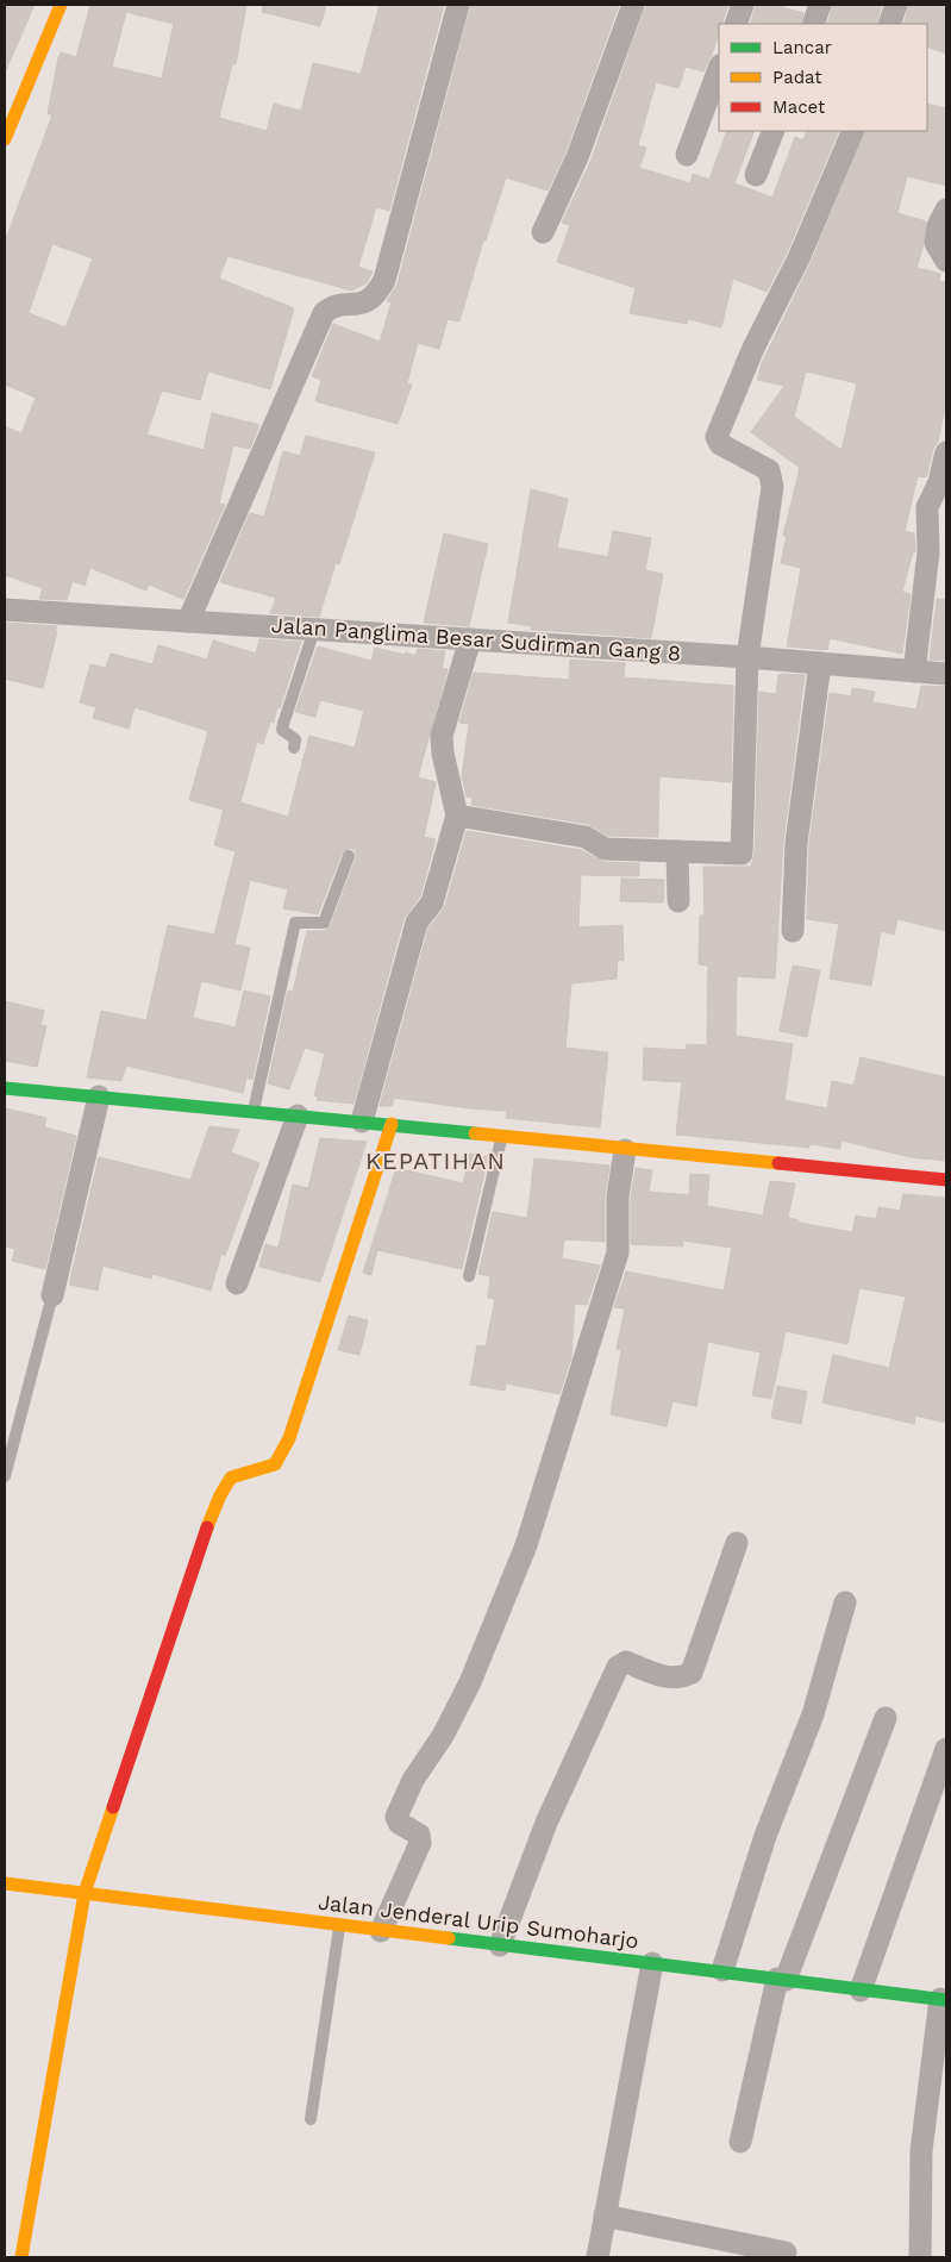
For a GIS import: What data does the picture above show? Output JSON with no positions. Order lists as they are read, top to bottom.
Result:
{
  "streets": {
    "street": ["Jalan Panglima Besar Sudirman Gang 8", "Jalan Jenderal Urip Sumoharjo"]
  },
  "districts": ["KEPATIHAN"],
  "legend": ["Lancar", "Padat", "Macet"]
}
